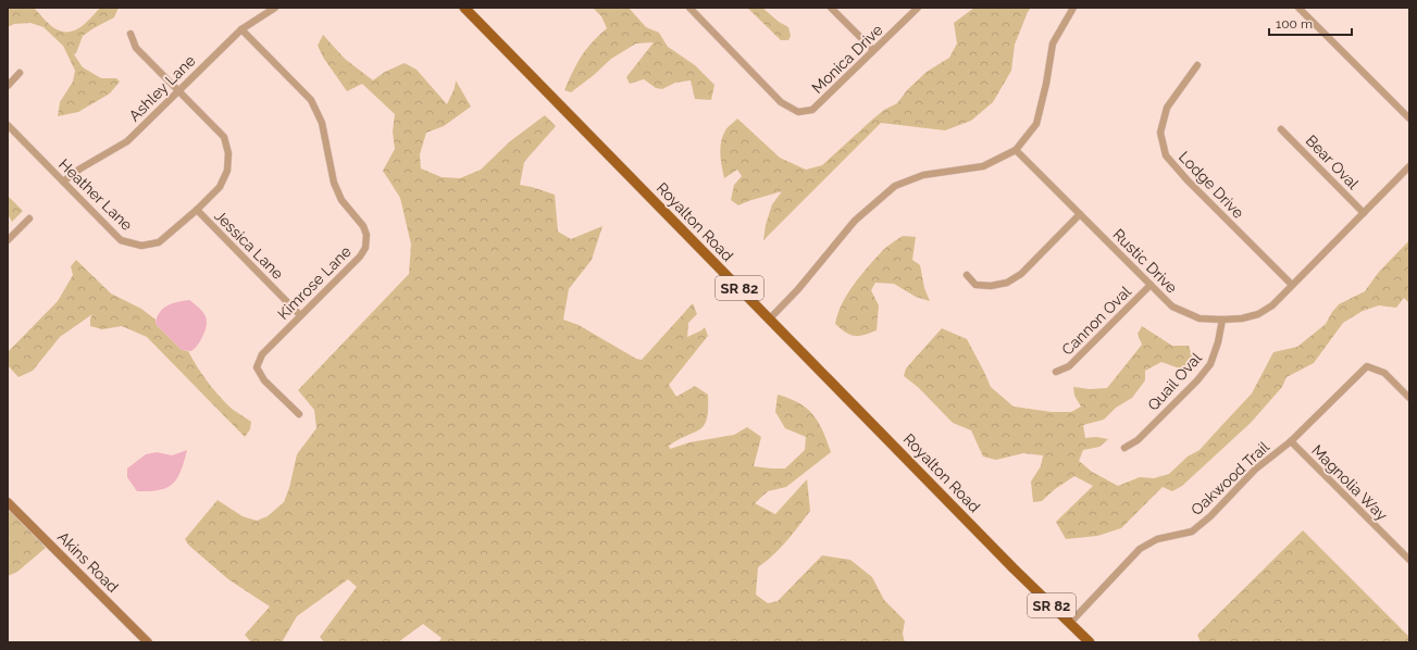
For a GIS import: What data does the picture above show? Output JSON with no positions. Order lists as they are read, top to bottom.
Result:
{
  "streets": {
    "main road": ["Royalton Road", "SR 82"],
    "street": [
      "Monica Drive",
      "Ashley Lane",
      "Bear Oval",
      "Lodge Drive",
      "Heather Lane",
      "Jessica Lane",
      "Rustic Drive",
      "Kimrose Lane",
      "Cannon Oval",
      "Quail Oval",
      "Oakwood Trail",
      "Magnolia Way",
      "Akins Road"
    ]
  },
  "crossings": [
    ["Ashley Lane", "Heather Lane"],
    ["Ashley Lane", "Kimrose Lane"],
    ["Bear Oval", "Rustic Drive"],
    ["Lodge Drive", "Rustic Drive"],
    ["Heather Lane", "Jessica Lane"],
    ["Royalton Road", "SR 82"],
    ["Royalton Road", "Oakwood Trail"],
    ["Jessica Lane", "Kimrose Lane"],
    ["Rustic Drive", "Cannon Oval"],
    ["Rustic Drive", "Quail Oval"],
    ["SR 82", "Oakwood Trail"],
    ["Oakwood Trail", "Magnolia Way"]
  ],
  "scale_bar": "100 m"
}
